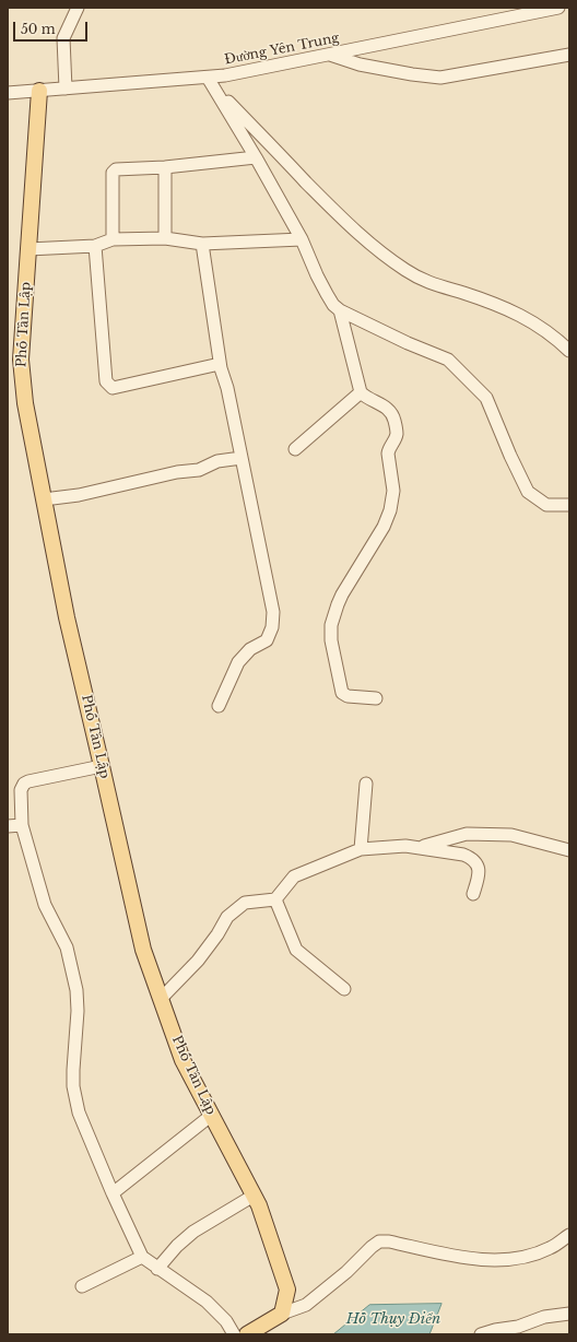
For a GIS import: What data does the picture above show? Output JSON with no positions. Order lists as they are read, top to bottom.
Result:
{
  "streets": {
    "main road": ["Phố Tân Lập"],
    "street": ["Đường Yên Trung"]
  },
  "crossings": [
    ["Đường Yên Trung", "Phố Tân Lập"]
  ],
  "water": ["Hồ Thụy Điển"],
  "scale_bar": "50 m"
}
